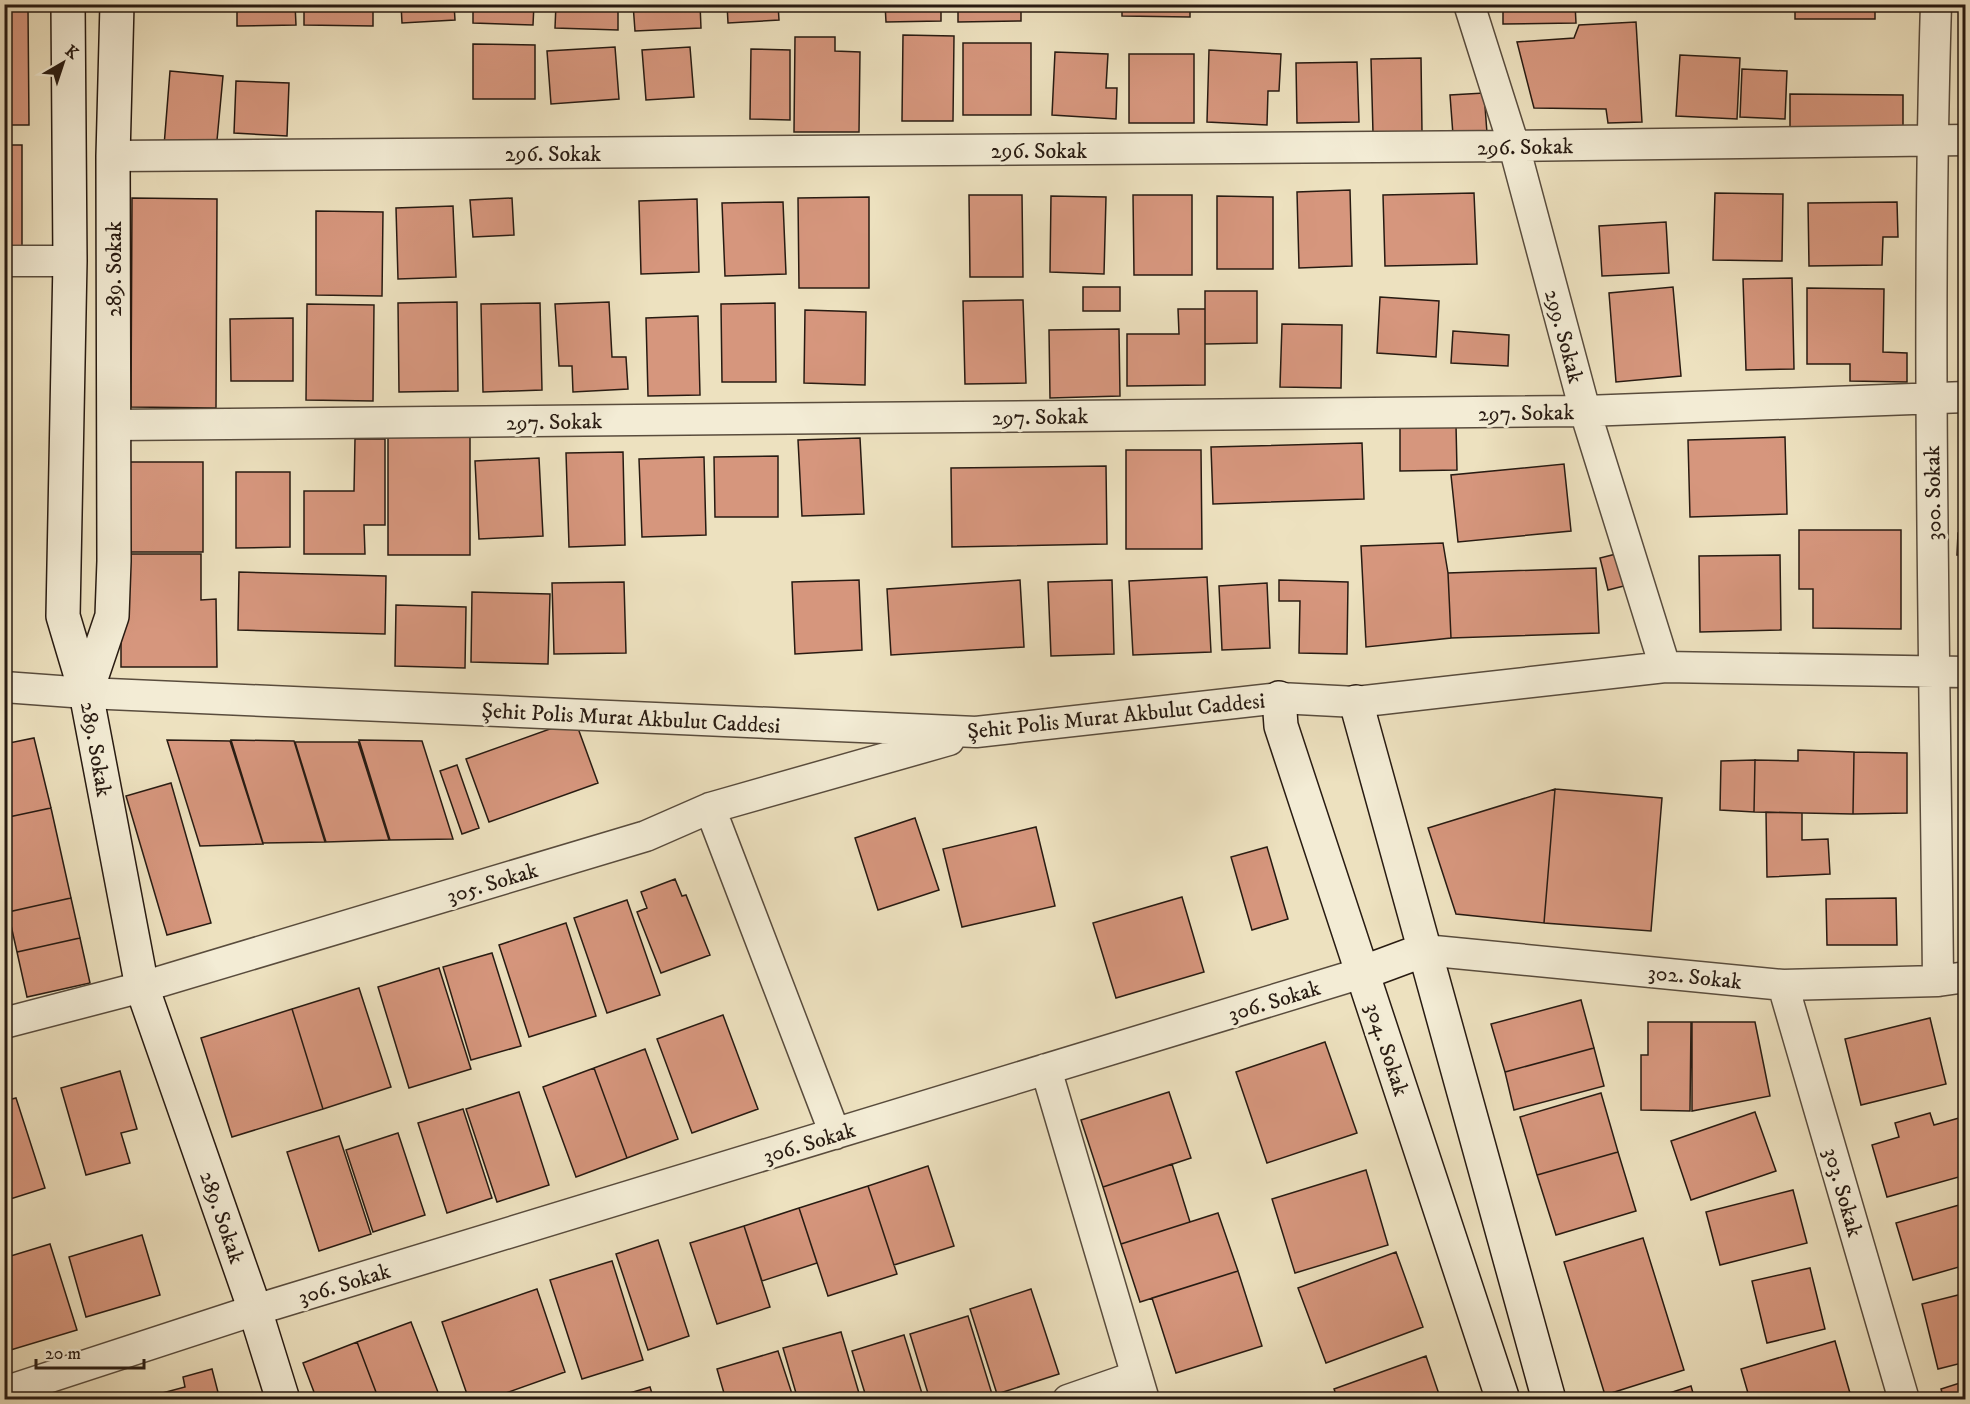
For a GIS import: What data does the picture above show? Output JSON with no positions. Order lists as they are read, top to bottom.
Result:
{
  "streets": {
    "street": [
      "296. Sokak",
      "289. Sokak",
      "299. Sokak",
      "297. Sokak",
      "300. Sokak",
      "Şehit Polis Murat Akbulut Caddesi",
      "305. Sokak",
      "302. Sokak",
      "306. Sokak",
      "304. Sokak",
      "303. Sokak"
    ]
  },
  "crossings": [
    ["296. Sokak", "289. Sokak"],
    ["296. Sokak", "299. Sokak"],
    ["296. Sokak", "300. Sokak"],
    ["289. Sokak", "297. Sokak"],
    ["289. Sokak", "Şehit Polis Murat Akbulut Caddesi"],
    ["289. Sokak", "305. Sokak"],
    ["289. Sokak", "306. Sokak"],
    ["299. Sokak", "297. Sokak"],
    ["299. Sokak", "Şehit Polis Murat Akbulut Caddesi"],
    ["297. Sokak", "300. Sokak"],
    ["300. Sokak", "Şehit Polis Murat Akbulut Caddesi"],
    ["300. Sokak", "302. Sokak"],
    ["Şehit Polis Murat Akbulut Caddesi", "305. Sokak"],
    ["Şehit Polis Murat Akbulut Caddesi", "304. Sokak"],
    ["302. Sokak", "303. Sokak"],
    ["306. Sokak", "304. Sokak"]
  ],
  "scale_bar": "20 m",
  "north": "top right"
}
